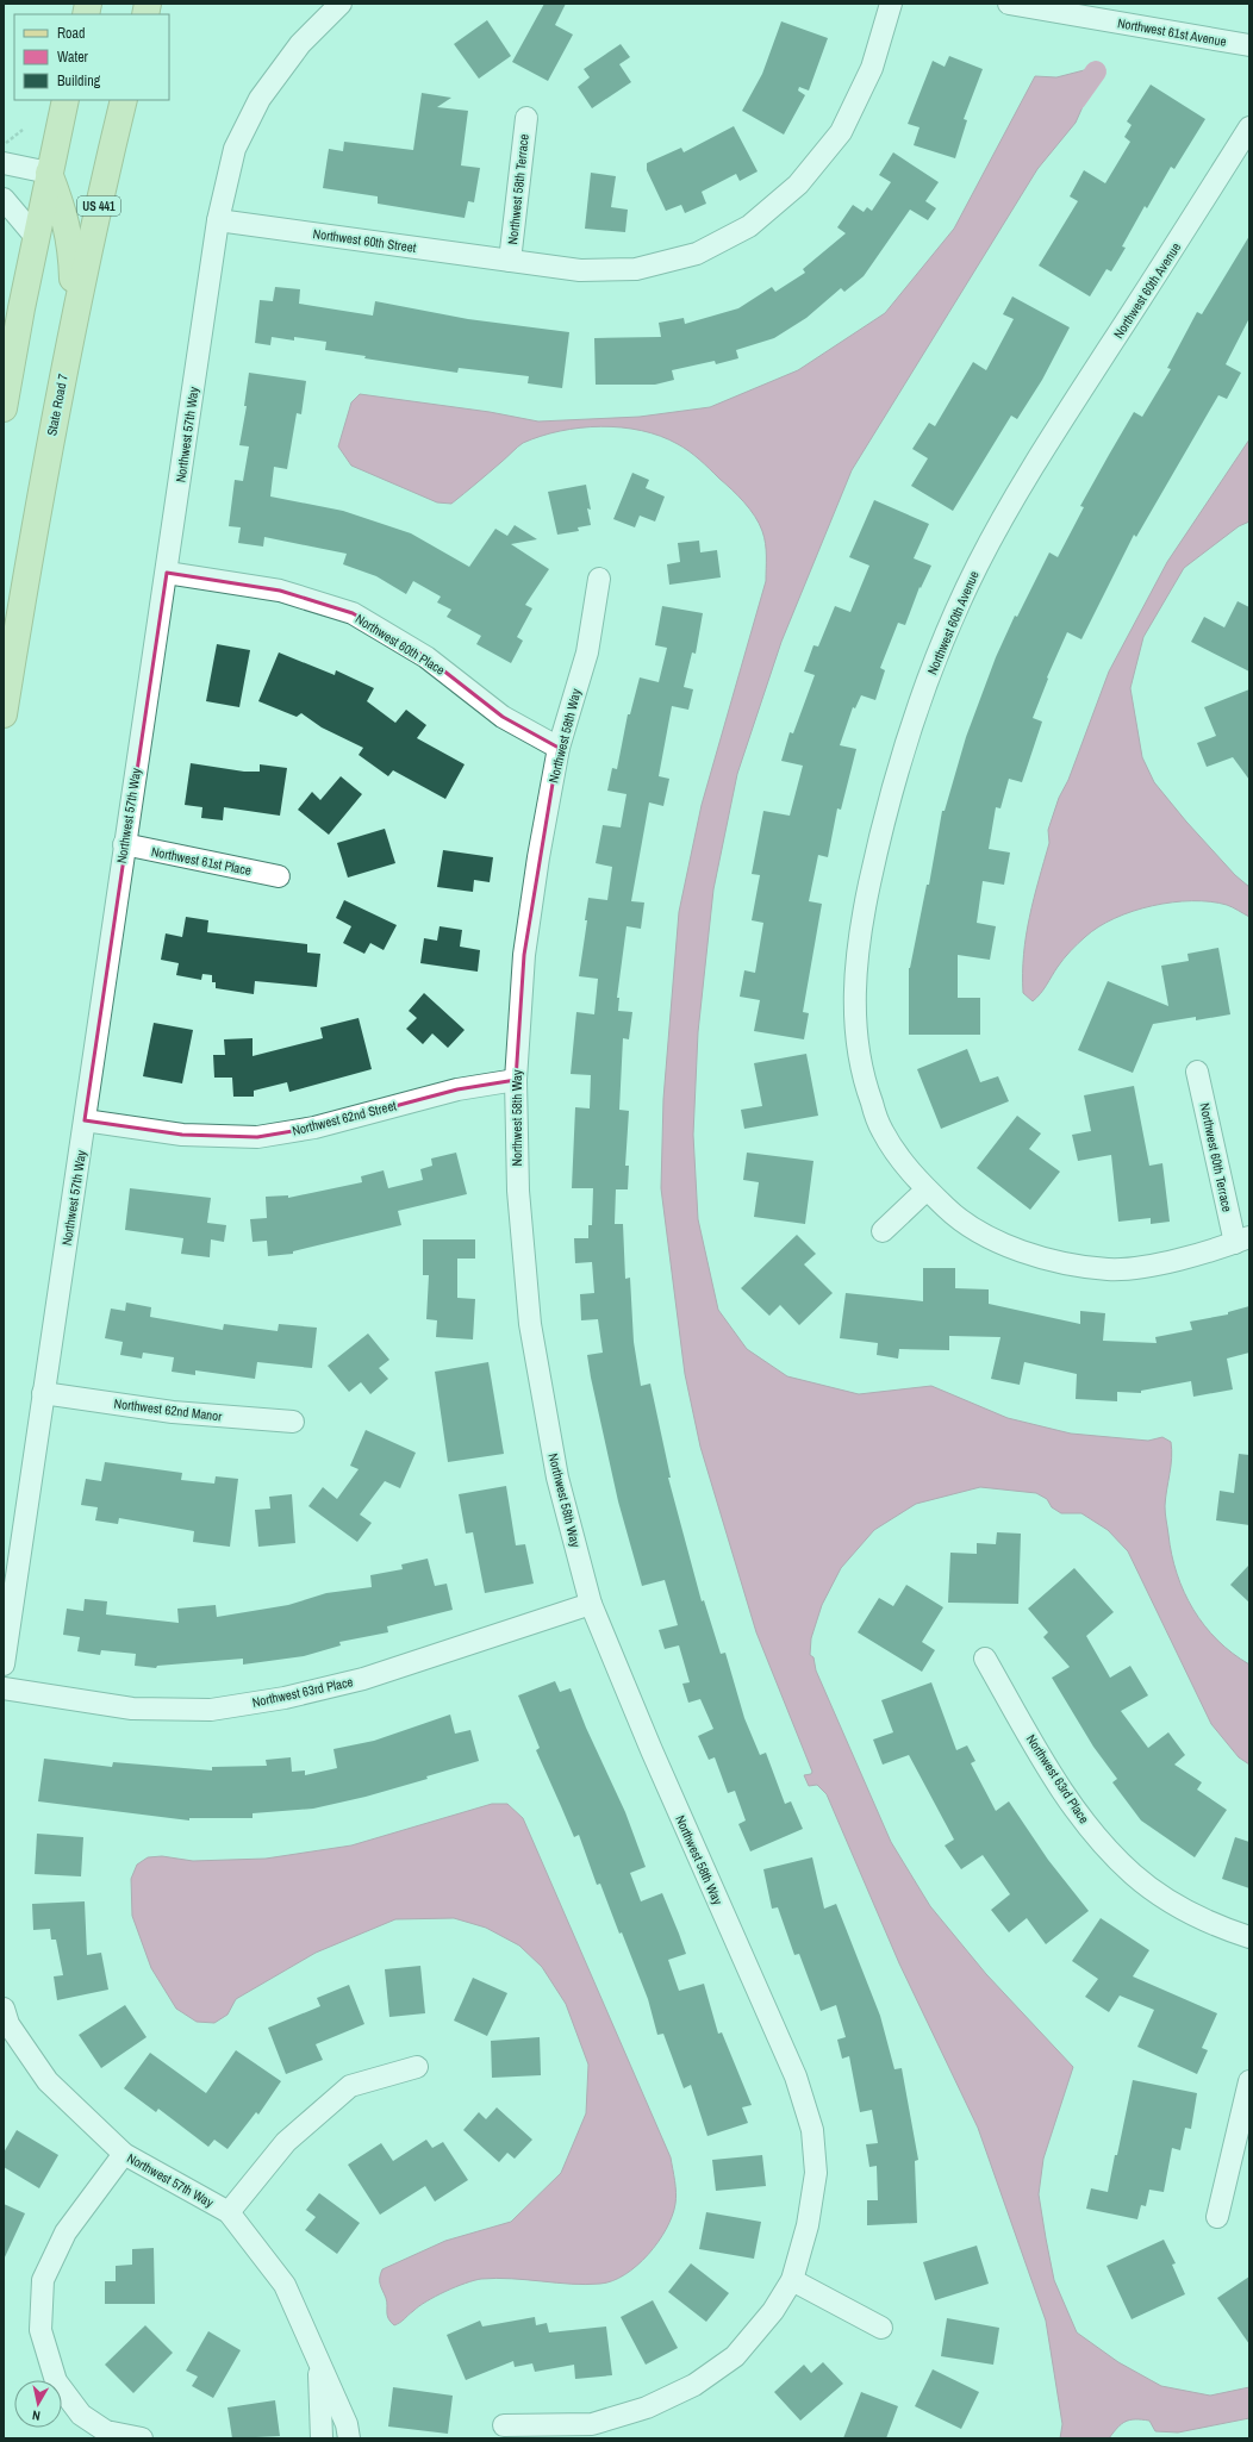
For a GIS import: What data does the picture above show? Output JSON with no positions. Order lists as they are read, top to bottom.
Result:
{
  "streets": {
    "main road": ["US 441", "State Road 7"],
    "street": [
      "Northwest 61st Avenue",
      "Northwest 58th Terrace",
      "Northwest 60th Street",
      "Northwest 60th Avenue",
      "Northwest 57th Way",
      "Northwest 60th Place",
      "Northwest 58th Way",
      "Northwest 61st Place",
      "Northwest 62nd Street",
      "Northwest 60th Terrace",
      "Northwest 62nd Manor",
      "Northwest 63rd Place"
    ]
  },
  "crossings": [
    ["Northwest 58th Terrace", "Northwest 60th Street"],
    ["Northwest 60th Street", "Northwest 57th Way"],
    ["Northwest 60th Avenue", "Northwest 60th Terrace"],
    ["Northwest 57th Way", "Northwest 60th Place"],
    ["Northwest 57th Way", "Northwest 61st Place"],
    ["Northwest 57th Way", "Northwest 62nd Street"],
    ["Northwest 57th Way", "Northwest 62nd Manor"],
    ["Northwest 60th Place", "Northwest 58th Way"],
    ["Northwest 58th Way", "Northwest 62nd Street"],
    ["Northwest 58th Way", "Northwest 63rd Place"]
  ],
  "legend": ["Road", "Water", "Building"],
  "north": "bottom"
}
